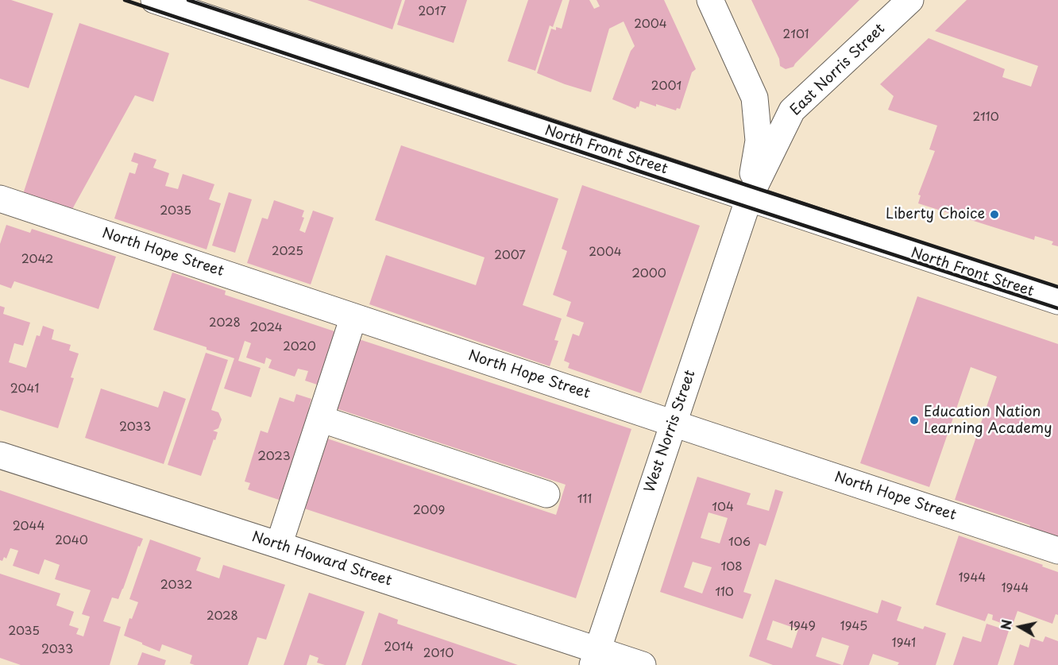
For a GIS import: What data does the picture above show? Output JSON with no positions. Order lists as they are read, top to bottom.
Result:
{
  "streets": {
    "street": [
      "East Norris Street",
      "North Front Street",
      "North Hope Street",
      "West Norris Street",
      "North Howard Street"
    ]
  },
  "crossings": [
    ["East Norris Street", "North Front Street"],
    ["East Norris Street", "West Norris Street"],
    ["North Front Street", "West Norris Street"],
    ["North Hope Street", "West Norris Street"],
    ["West Norris Street", "North Howard Street"]
  ],
  "places": ["Liberty Choice", "Education Nation Learning Academy"],
  "house_numbers": [
    "2017",
    "2004",
    "2101",
    "2001",
    "2110",
    "2035",
    "2025",
    "2004",
    "2007",
    "2042",
    "2000",
    "2028",
    "2024",
    "2020",
    "2041",
    "2033",
    "2023",
    "111",
    "104",
    "2009",
    "2044",
    "2040",
    "106",
    "108",
    "1944",
    "2032",
    "1944",
    "110",
    "2028",
    "1949",
    "1945",
    "2035",
    "1941",
    "2014",
    "2033",
    "2010"
  ],
  "north": "left"
}
